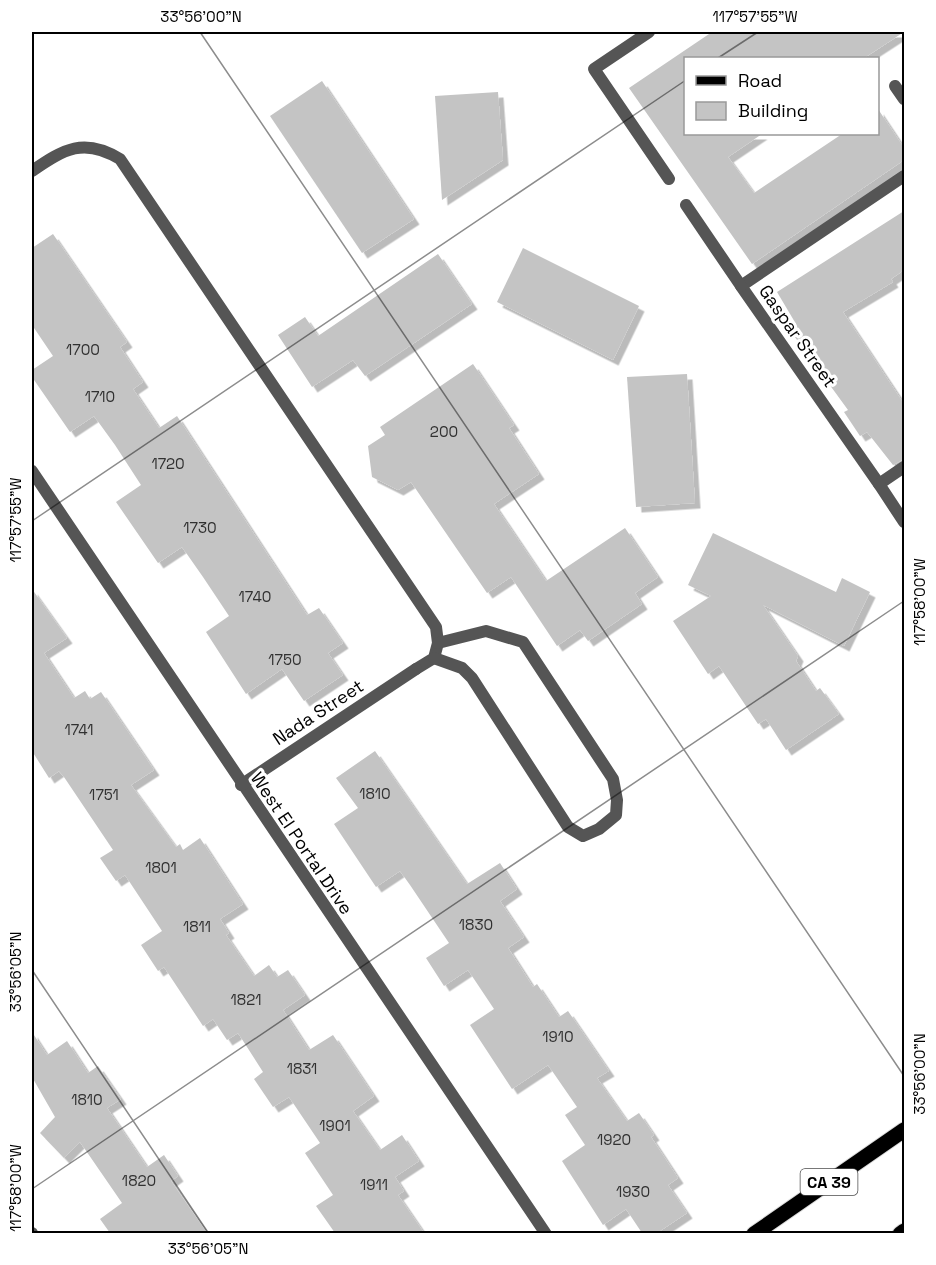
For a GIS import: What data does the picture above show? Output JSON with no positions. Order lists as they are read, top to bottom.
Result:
{
  "streets": {
    "main road": ["CA 39"],
    "street": ["Gaspar Street", "Nada Street", "West El Portal Drive"]
  },
  "crossings": [
    ["Nada Street", "West El Portal Drive"]
  ],
  "house_numbers": [
    "1700",
    "1710",
    "200",
    "1720",
    "1730",
    "1740",
    "1750",
    "1741",
    "1810",
    "1751",
    "1801",
    "1830",
    "1811",
    "1821",
    "1910",
    "1831",
    "1810",
    "1901",
    "1920",
    "1820",
    "1911",
    "1930"
  ],
  "legend": ["Road", "Building"],
  "coordinates": [
    "33°56'00\"N",
    "117°57'55\"W",
    "117°58'00\"W",
    "33°56'05\"N"
  ]
}
